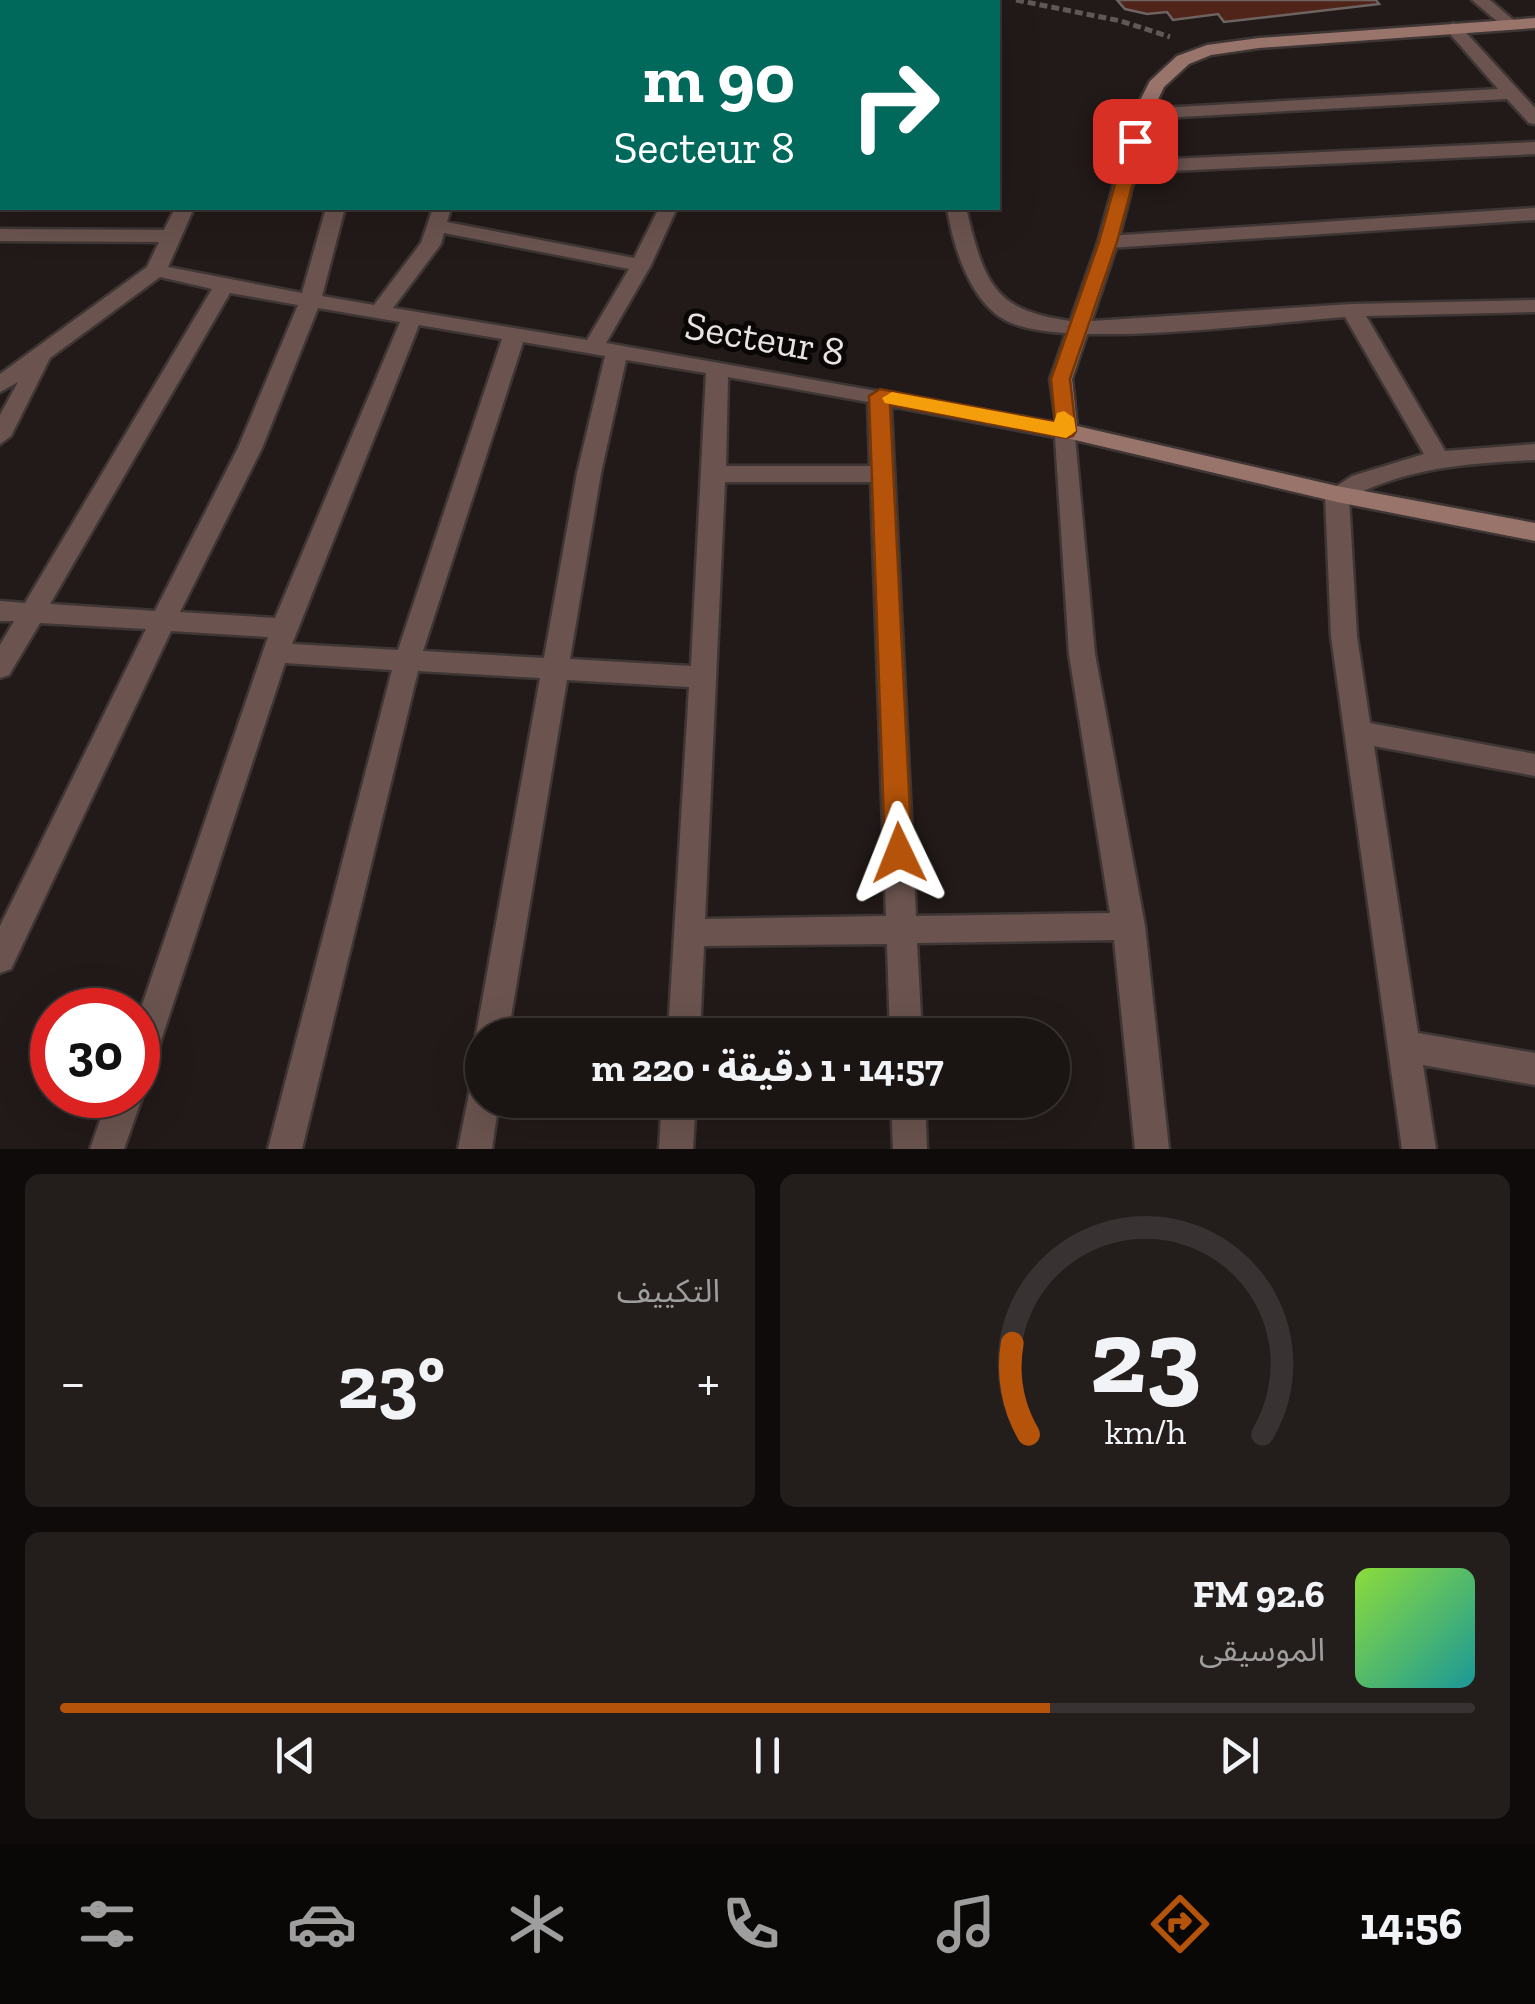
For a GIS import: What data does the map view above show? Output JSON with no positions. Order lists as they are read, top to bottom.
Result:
{
  "streets": {
    "street": ["Secteur 8"]
  },
  "page": {
    "turn": ["90 m", "Secteur 8"],
    "limit": "30",
    "trip": "14:57 · 1 دقيقة · 220 m",
    "tile": "التكييف",
    "heat": ["−", "23°", "+"],
    "song": ["92.6 FM", "الموسيقى"],
    "tabs": "14:56",
    "gauge": ["23", "km/h"]
  }
}
